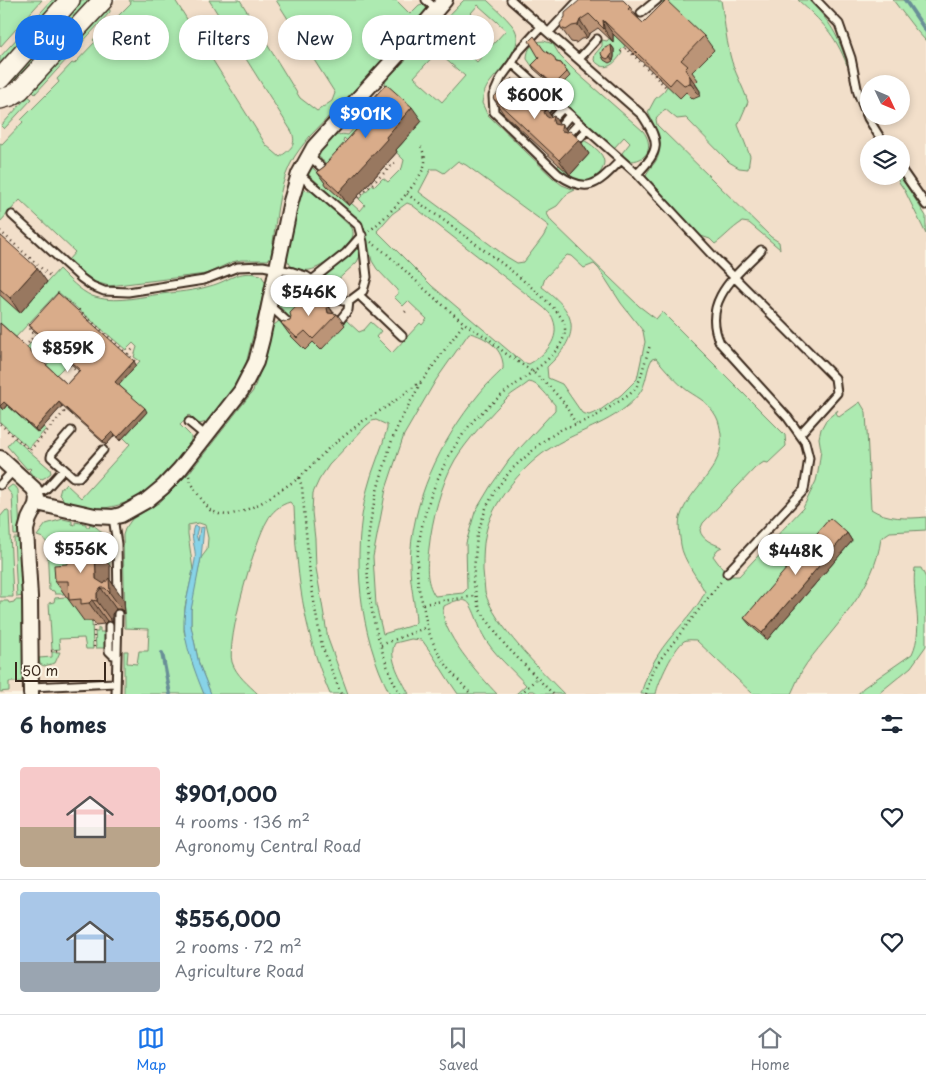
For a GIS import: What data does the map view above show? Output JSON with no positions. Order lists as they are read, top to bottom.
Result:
{
  "scale_bar": "50 m",
  "north": "bottom right",
  "page": {
    "chip": [
      "Buy",
      "Rent",
      "Filters",
      "New",
      "Apartment"
    ],
    "price": [
      "$600K",
      "$901K",
      "$546K",
      "$859K",
      "$556K",
      "$448K"
    ],
    "scale": "50 m",
    "heading": "6 homes",
    "list": [
      {
        "name": "$901,000",
        "note": "4 rooms · 136 m² · Agronomy Central Road"
      },
      {
        "name": "$556,000",
        "note": "2 rooms · 72 m² · Agriculture Road"
      }
    ],
    "tabs": ["Map", "Saved", "Home"]
  }
}
